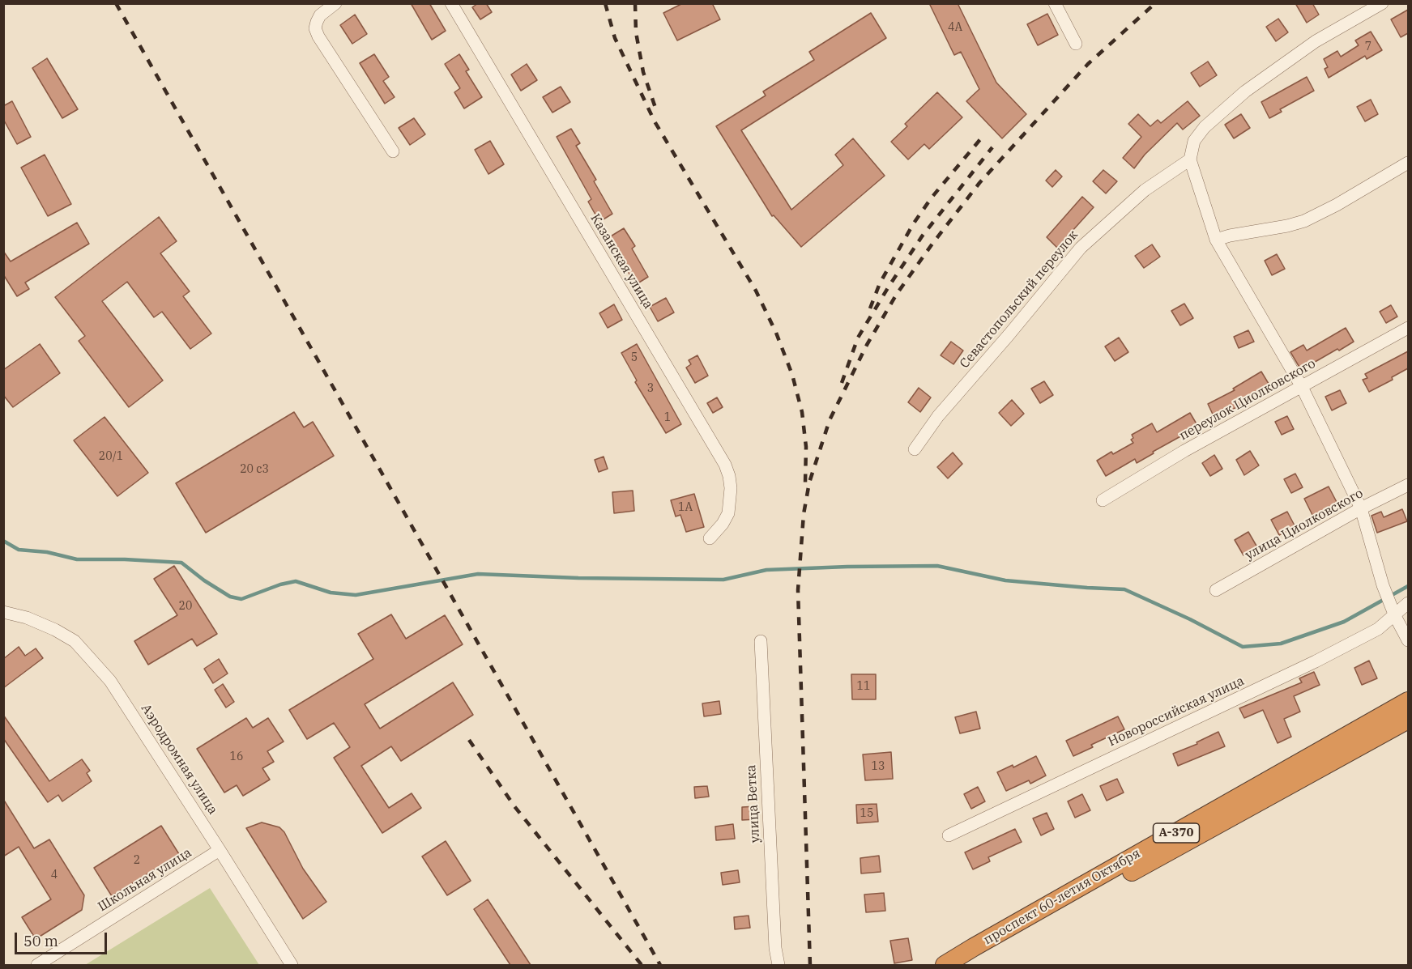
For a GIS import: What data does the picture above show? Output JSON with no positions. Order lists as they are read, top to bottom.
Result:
{
  "streets": {
    "highway": ["А-370", "проспект 60-летия Октября"],
    "street": [
      "Казанская улица",
      "Севастопольский переулок",
      "переулок Циолковского",
      "улица Циолковского",
      "Новороссийская улица",
      "Аэродромная улица",
      "улица Ветка",
      "Школьная улица"
    ]
  },
  "crossings": [
    ["Аэродромная улица", "Школьная улица"]
  ],
  "house_numbers": [
    "4А",
    "7",
    "5",
    "3",
    "1",
    "20/1",
    "20 с3",
    "1А",
    "20",
    "11",
    "16",
    "13",
    "15",
    "2",
    "4"
  ],
  "scale_bar": "50 m"
}
